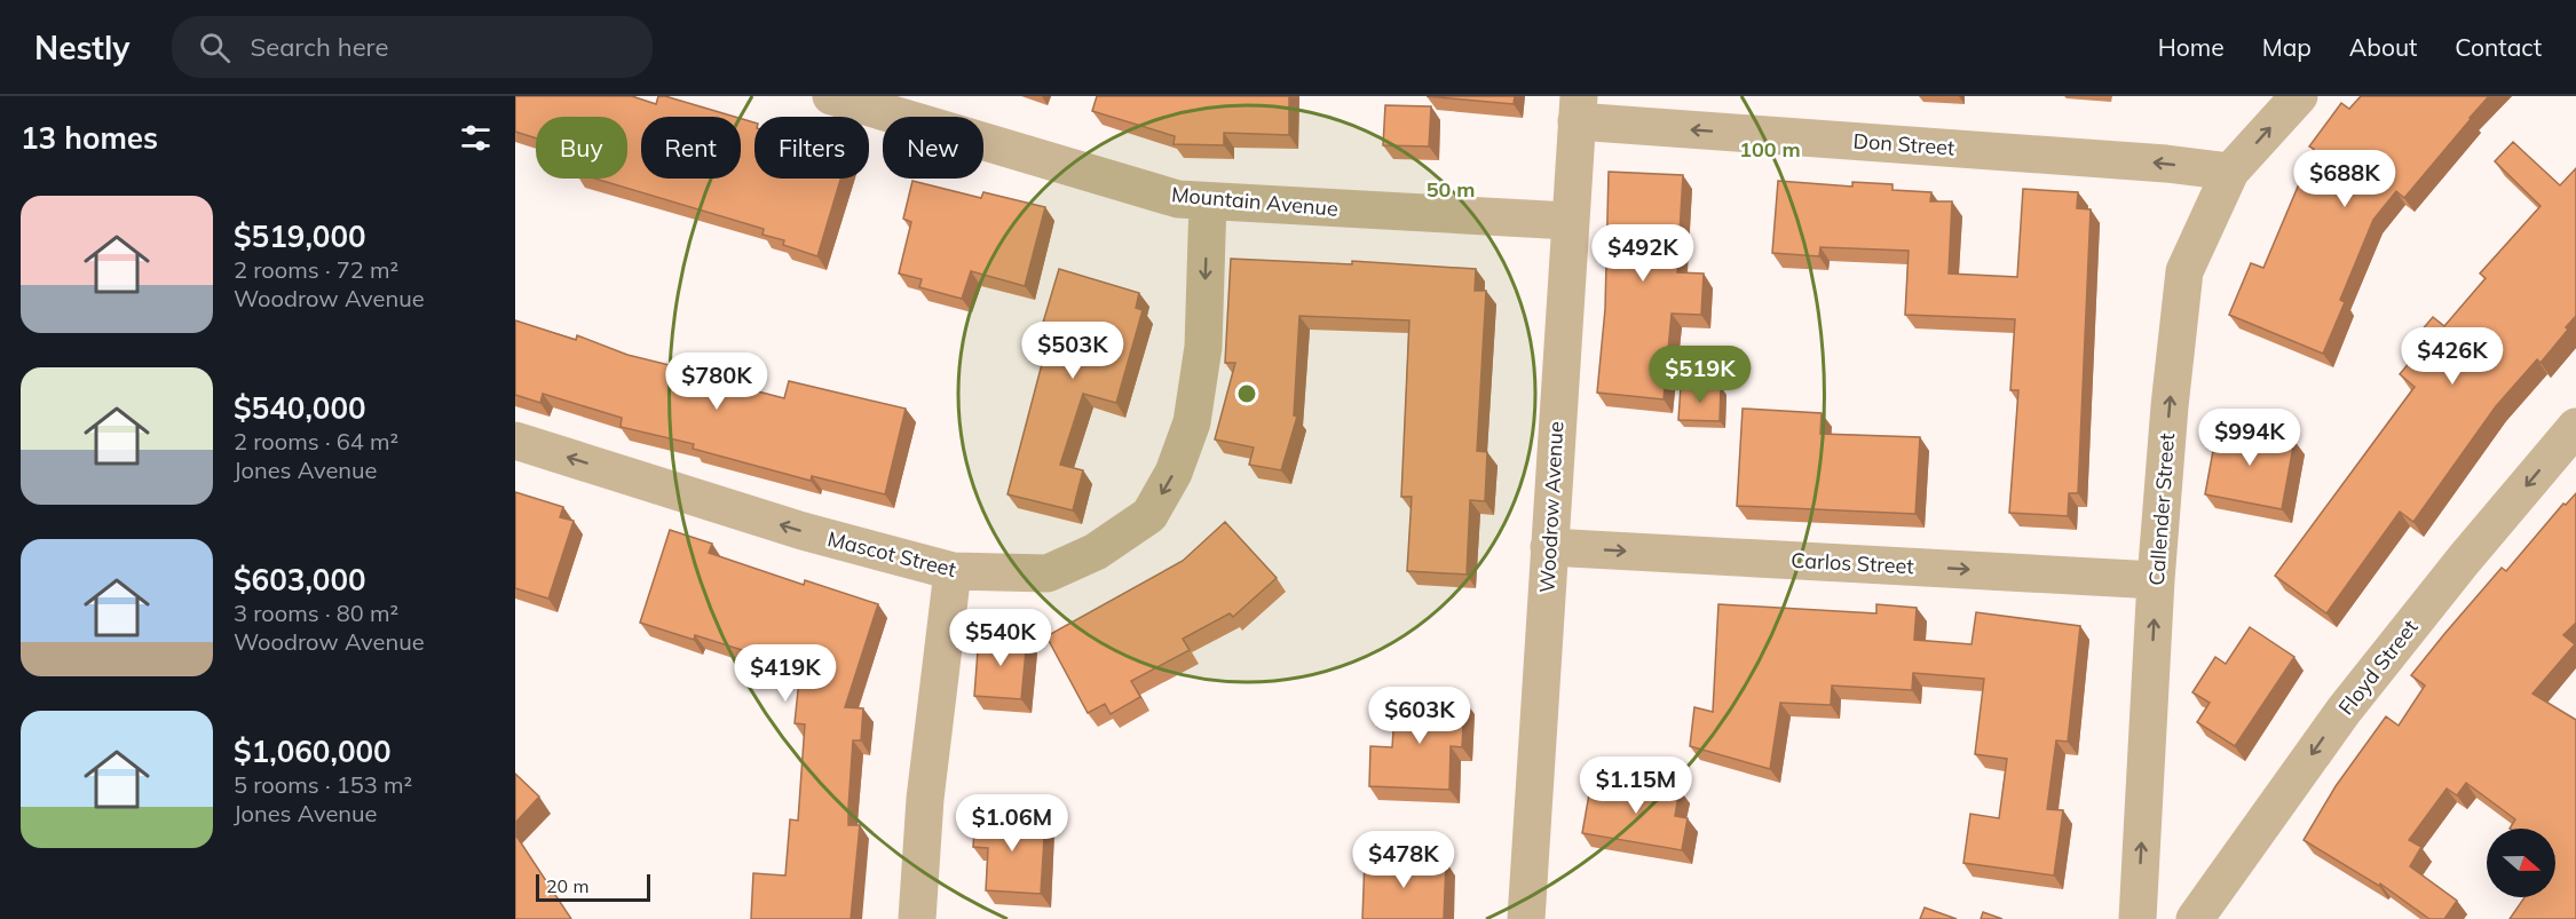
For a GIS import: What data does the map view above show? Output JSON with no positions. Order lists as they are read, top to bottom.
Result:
{
  "streets": {
    "street": [
      "Don Street",
      "Mountain Avenue",
      "Woodrow Avenue",
      "Callender Street",
      "Mascot Street",
      "Carlos Street",
      "Floyd Street"
    ]
  },
  "crossings": [
    ["Don Street", "Woodrow Avenue"],
    ["Don Street", "Callender Street"],
    ["Mountain Avenue", "Woodrow Avenue"],
    ["Mountain Avenue", "Mascot Street"],
    ["Woodrow Avenue", "Carlos Street"],
    ["Callender Street", "Carlos Street"]
  ],
  "one_way": [
    "Don Street",
    "Callender Street",
    "Carlos Street",
    "Floyd Street"
  ],
  "scale_bar": "20 m",
  "north": "right",
  "page": {
    "header": "Nestly",
    "search": "Search here",
    "nav": [
      "Home",
      "Map",
      "About",
      "Contact"
    ],
    "heading": "13 homes",
    "chip": [
      "Buy",
      "Rent",
      "Filters",
      "New"
    ],
    "price": [
      "$688K",
      "$492K",
      "$503K",
      "$426K",
      "$519K",
      "$780K",
      "$994K",
      "$540K",
      "$419K",
      "$603K",
      "$1.15M",
      "$1.06M",
      "$478K"
    ],
    "list": [
      {
        "name": "$519,000",
        "note": "2 rooms · 72 m² · Woodrow Avenue"
      },
      {
        "name": "$540,000",
        "note": "2 rooms · 64 m² · Jones Avenue"
      },
      {
        "name": "$603,000",
        "note": "3 rooms · 80 m² · Woodrow Avenue"
      },
      {
        "name": "$1,060,000",
        "note": "5 rooms · 153 m² · Jones Avenue"
      }
    ],
    "scale": "20 m"
  },
  "rings": ["100 m", "50 m"]
}
